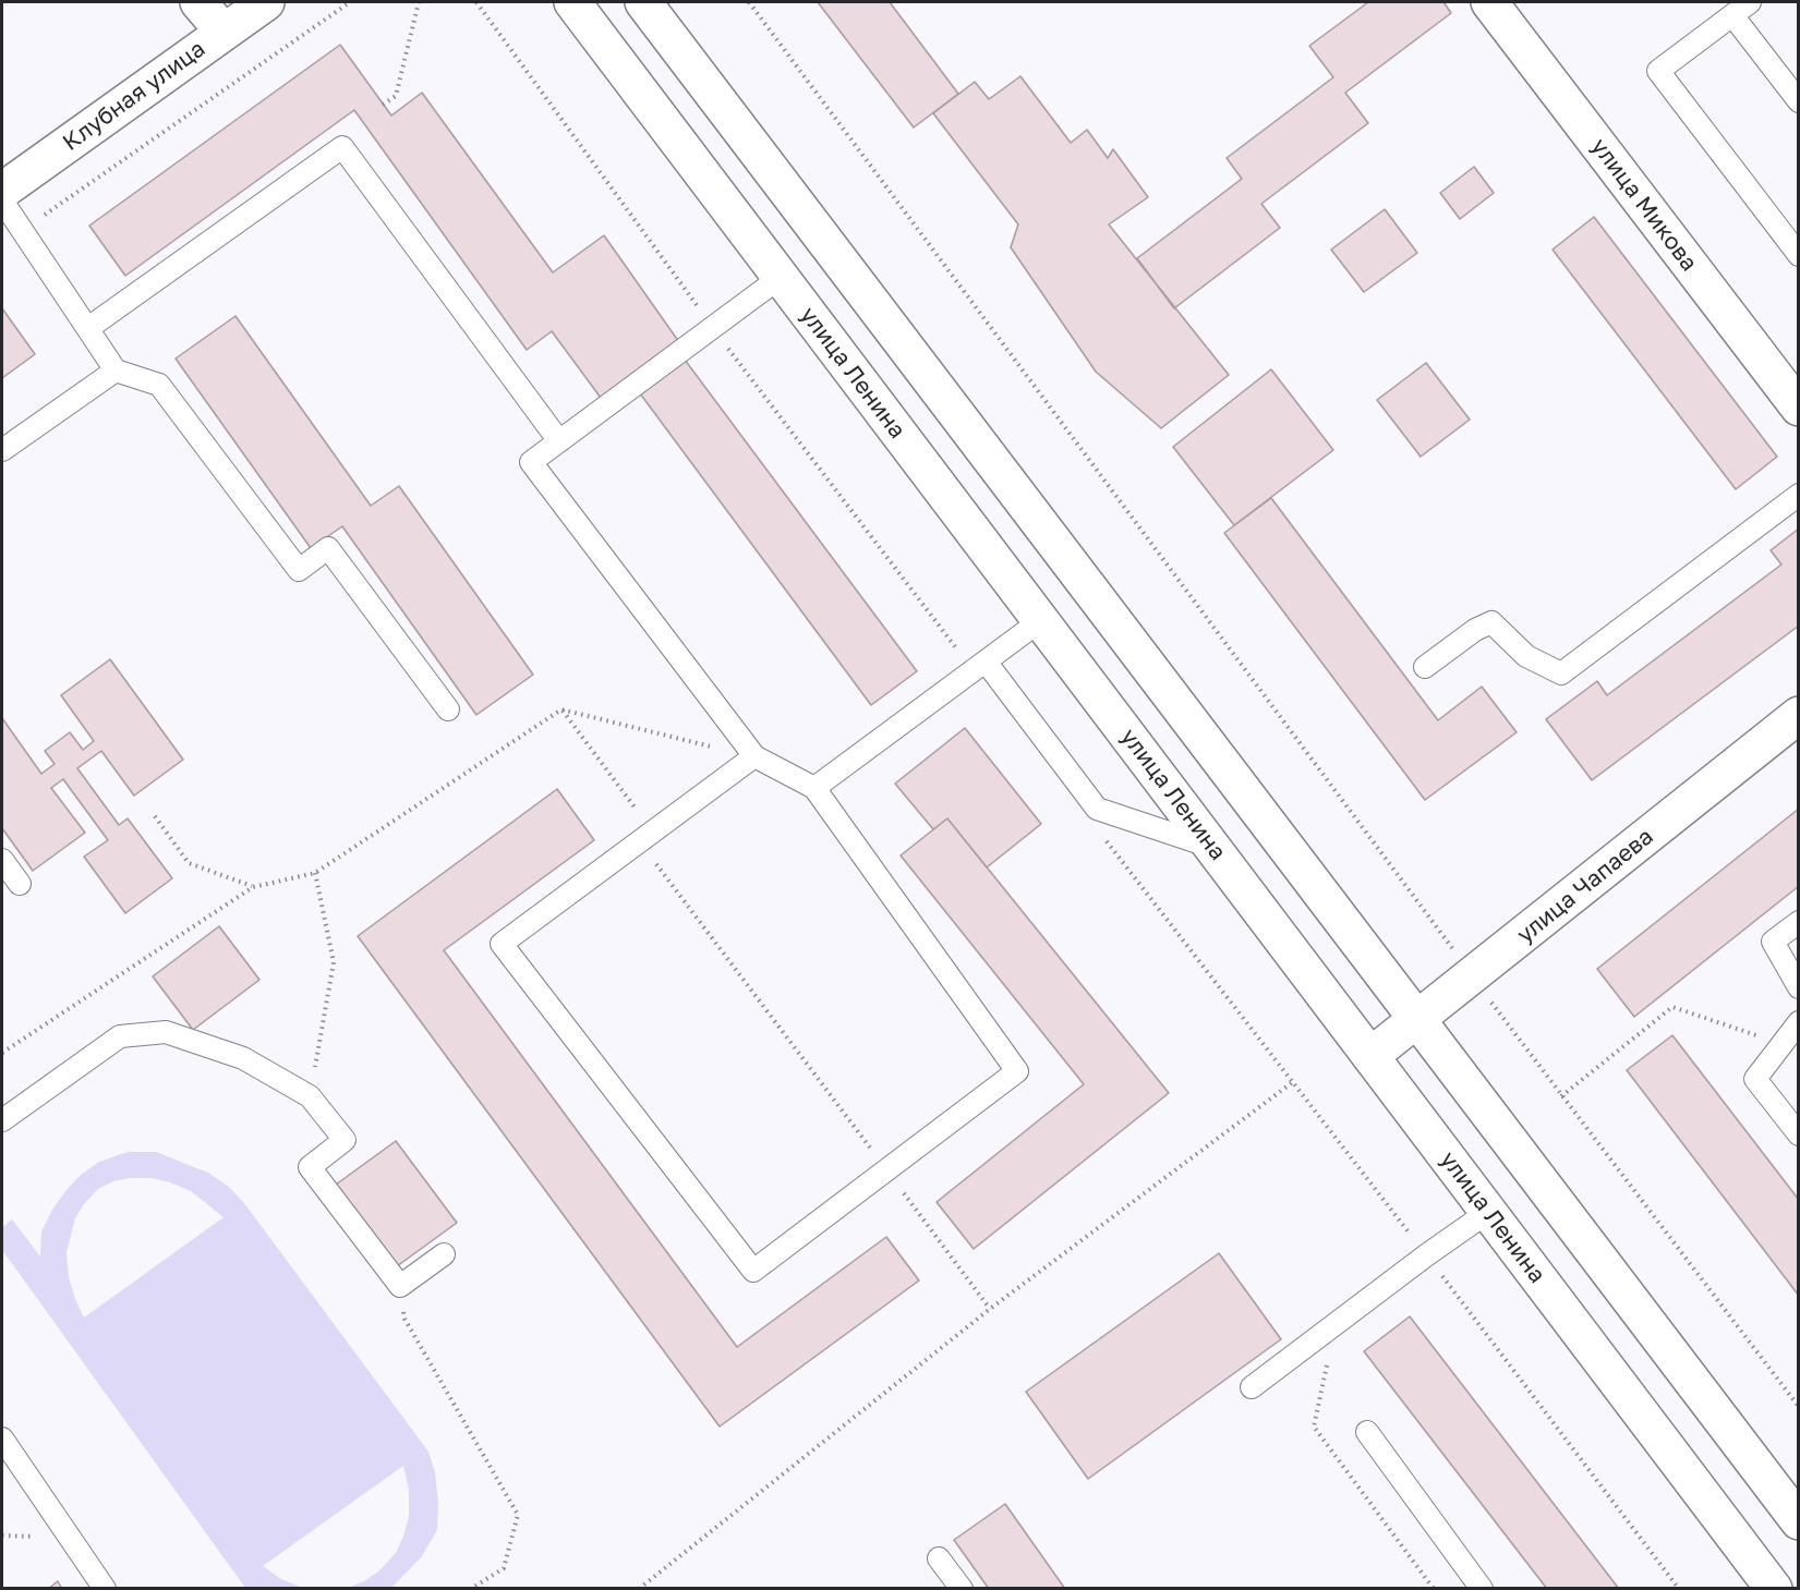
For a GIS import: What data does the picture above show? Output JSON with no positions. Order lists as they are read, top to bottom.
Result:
{
  "streets": {
    "main road": [
      "Клубная улица",
      "улица Микова",
      "улица Ленина",
      "улица Чапаева"
    ]
  },
  "crossings": [
    ["улица Ленина", "улица Чапаева"]
  ]
}
